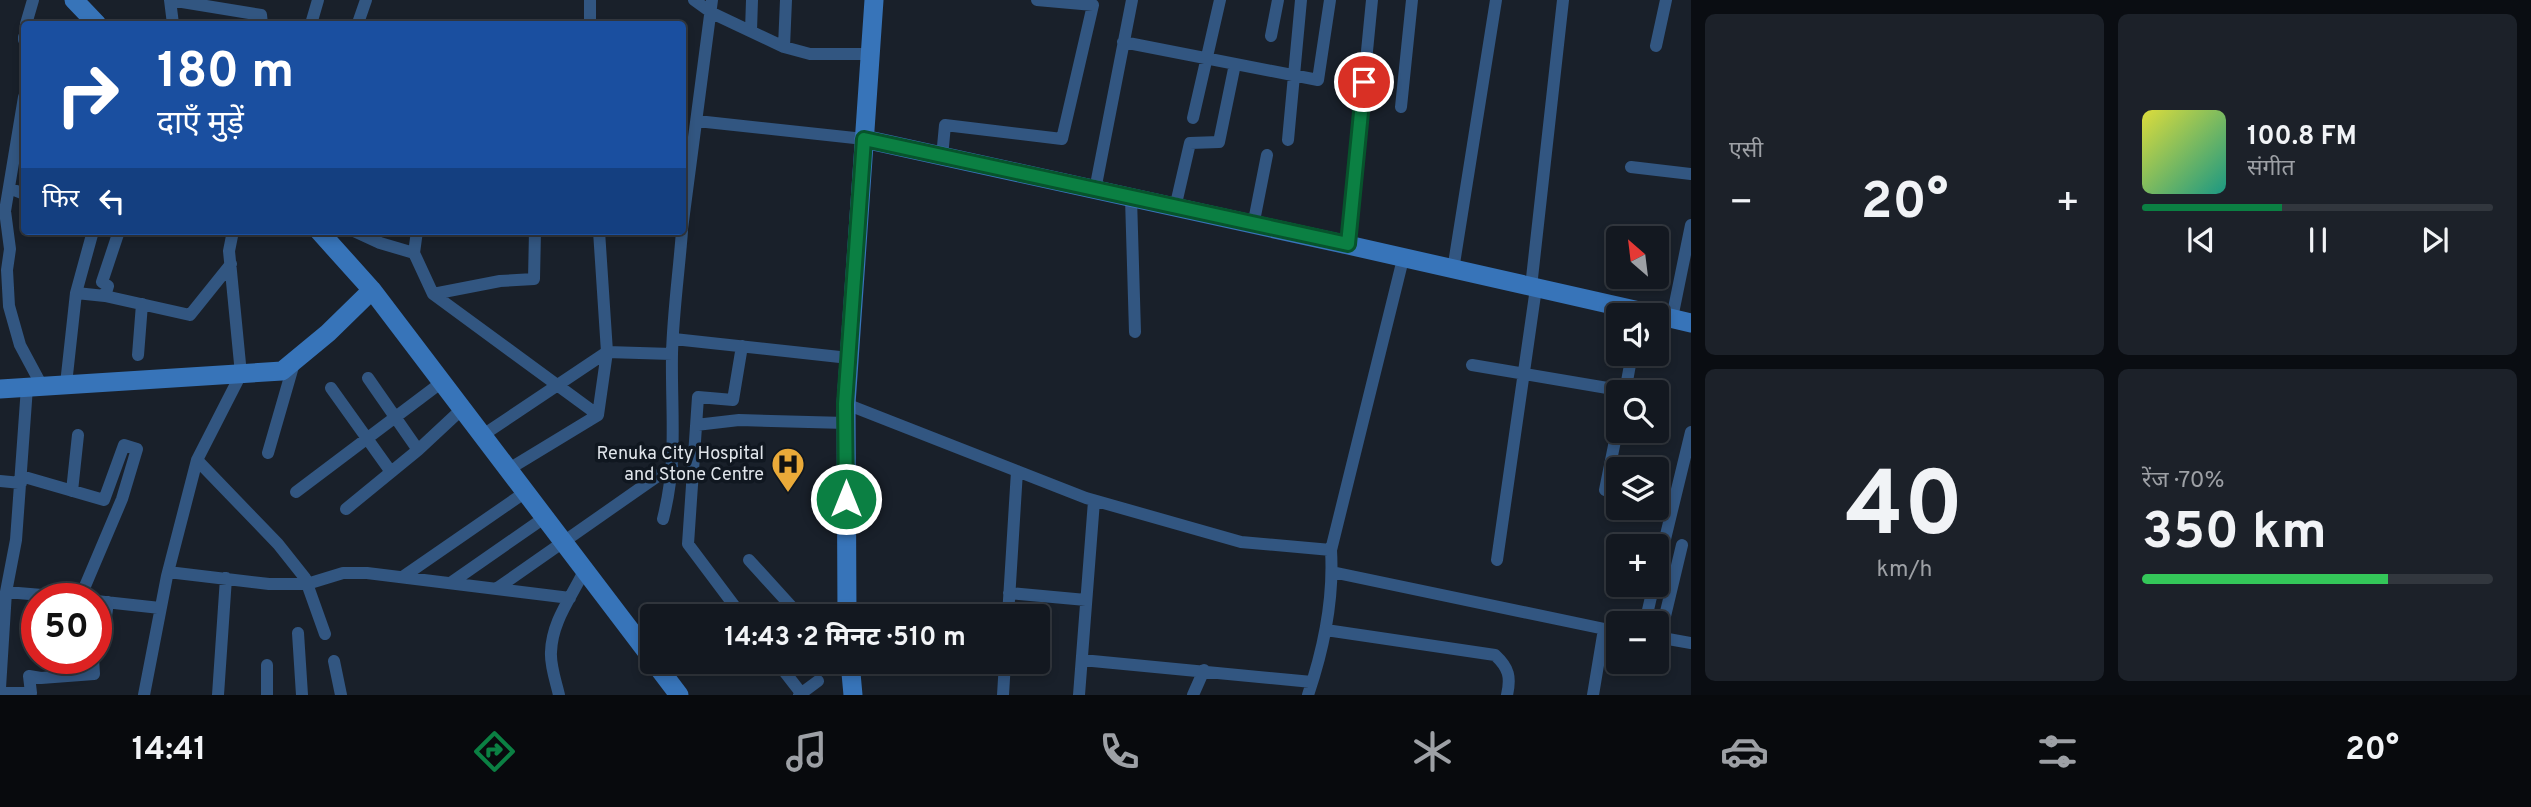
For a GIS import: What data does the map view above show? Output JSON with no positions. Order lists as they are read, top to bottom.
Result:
{
  "places": {
    "hospital": ["Renuka City Hospital and Stone Centre"]
  },
  "north": "top left",
  "page": {
    "tile": [
      "एसी",
      ["40", "km/h"],
      ["रेंज · 70%", "350 km"]
    ],
    "turn": ["180 m", "दाएँ मुड़ें"],
    "song": ["100.8 FM", "संगीत"],
    "then": "फिर",
    "heat": ["−", "20°", "+"],
    "map_buttons": ["+", "−"],
    "limit": "50",
    "trip": "14:43 · 2 मिनट · 510 m",
    "tabs": ["14:41", "20°"]
  }
}
